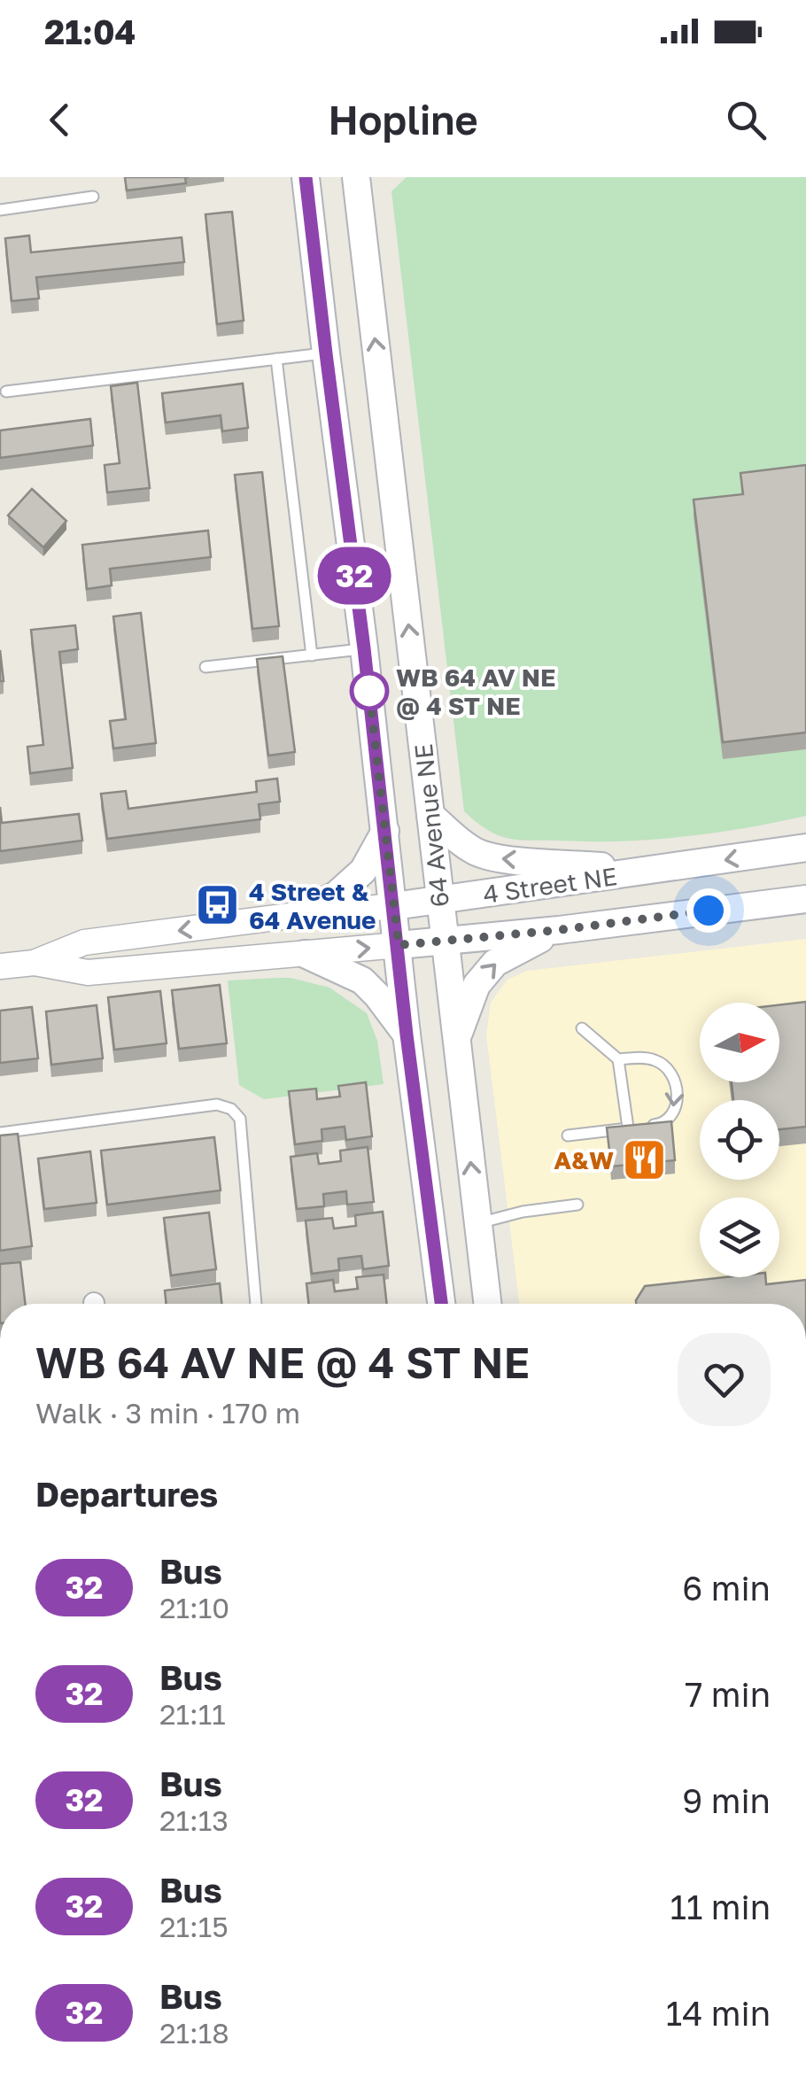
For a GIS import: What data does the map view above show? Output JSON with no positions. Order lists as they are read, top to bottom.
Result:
{
  "streets": {
    "main road": ["64 Avenue NE", "4 Street NE"]
  },
  "crossings": [
    ["64 Avenue NE", "4 Street NE"]
  ],
  "places": {
    "other": ["WB 64 AV NE @ 4 ST NE"],
    "bus stop": ["4 Street & 64 Avenue"],
    "restaurant": ["A&W"]
  },
  "lines": ["bus line 32"],
  "north": "right",
  "page": {
    "status": "21:04",
    "header": "Hopline",
    "on_map": "32",
    "heading": [
      ["WB 64 AV NE @ 4 ST NE", "Walk · 3 min · 170 m"],
      "Departures"
    ],
    "list": [
      {
        "mark": "32",
        "name": "Bus",
        "note": "21:10",
        "value": "6 min"
      },
      {
        "mark": "32",
        "name": "Bus",
        "note": "21:11",
        "value": "7 min"
      },
      {
        "mark": "32",
        "name": "Bus",
        "note": "21:13",
        "value": "9 min"
      },
      {
        "mark": "32",
        "name": "Bus",
        "note": "21:15",
        "value": "11 min"
      },
      {
        "mark": "32",
        "name": "Bus",
        "note": "21:18",
        "value": "14 min"
      }
    ]
  }
}
